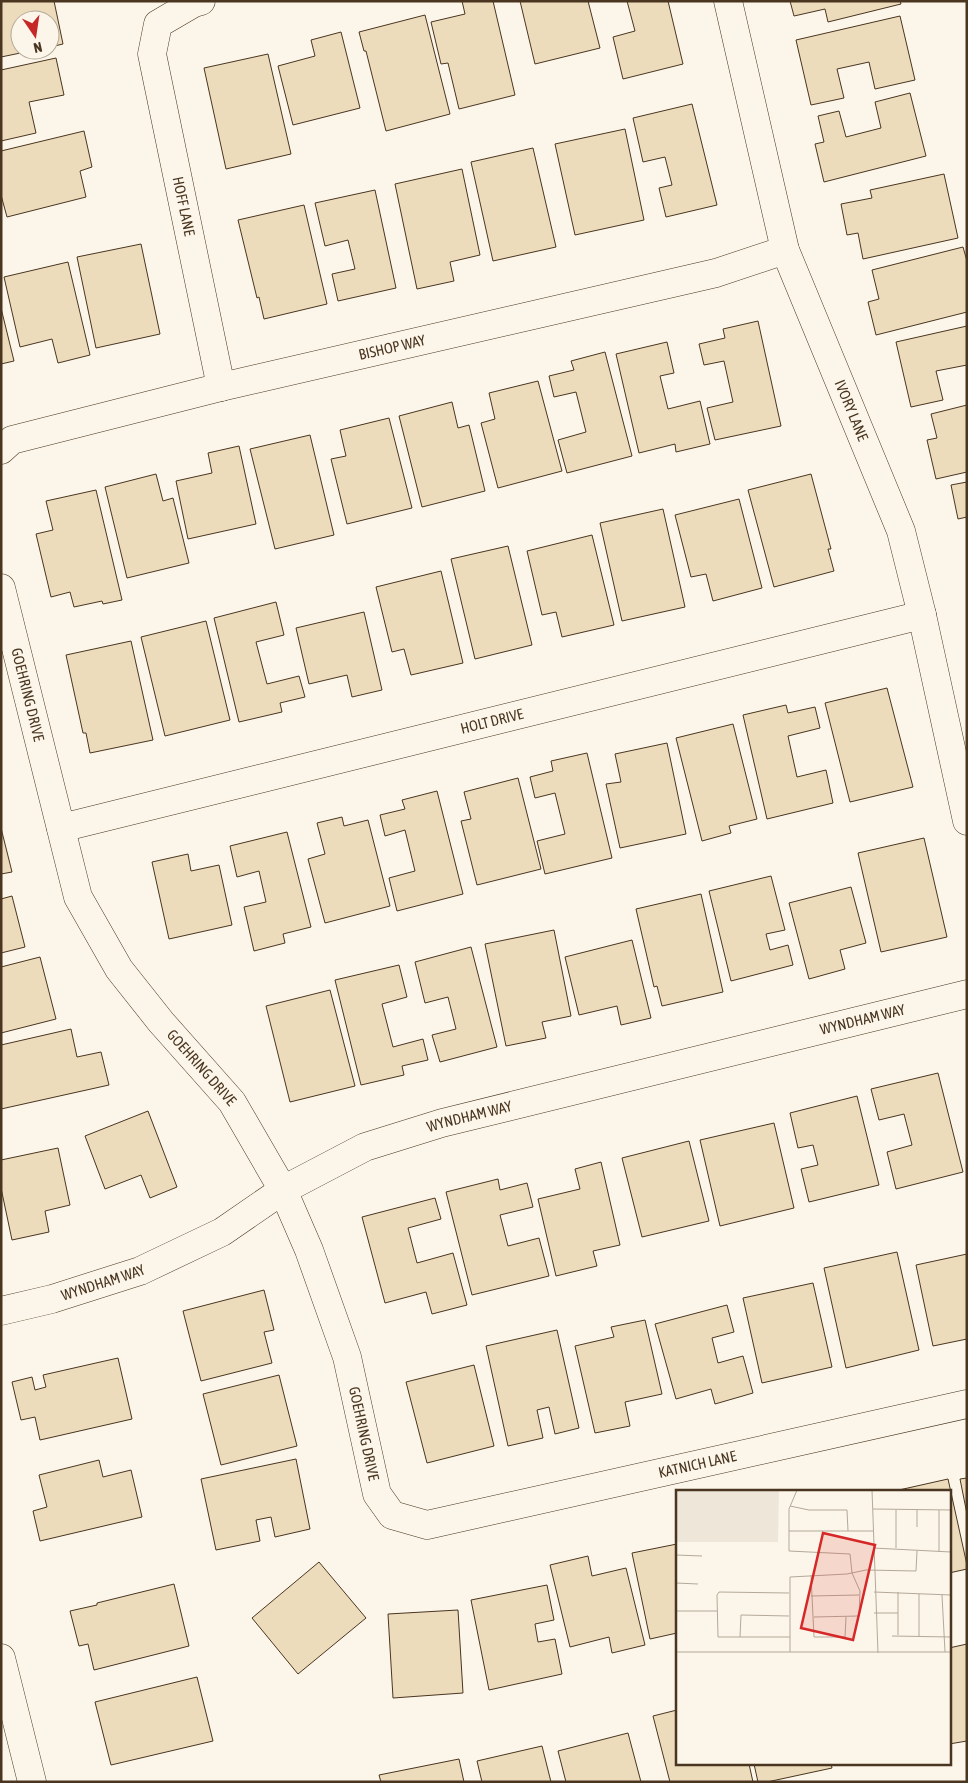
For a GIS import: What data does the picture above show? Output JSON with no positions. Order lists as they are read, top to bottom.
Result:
{
  "streets": {
    "street": [
      "HOFF LANE",
      "BISHOP WAY",
      "IVORY LANE",
      "GOEHRING DRIVE",
      "HOLT DRIVE",
      "WYNDHAM WAY",
      "KATNICH LANE"
    ]
  },
  "crossings": [
    ["HOFF LANE", "BISHOP WAY"],
    ["BISHOP WAY", "IVORY LANE"],
    ["IVORY LANE", "HOLT DRIVE"],
    ["GOEHRING DRIVE", "HOLT DRIVE"],
    ["GOEHRING DRIVE", "WYNDHAM WAY"],
    ["GOEHRING DRIVE", "KATNICH LANE"]
  ],
  "north": "bottom"
}
